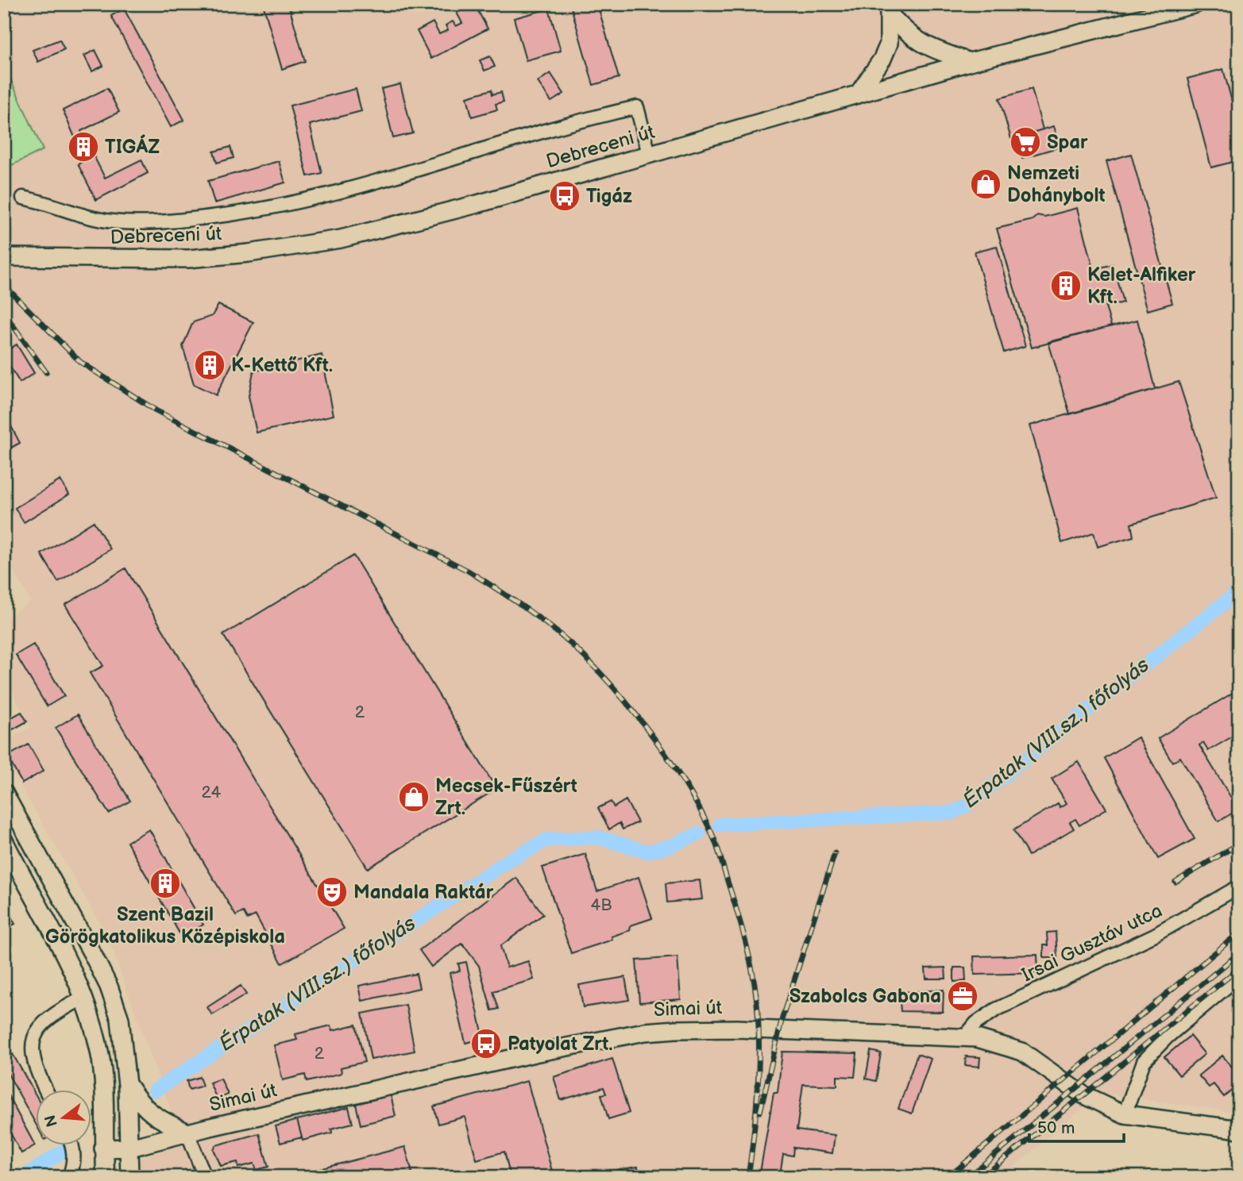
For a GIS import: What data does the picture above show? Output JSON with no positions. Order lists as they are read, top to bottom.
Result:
{
  "streets": {
    "main road": ["Debreceni út", "Simai út"],
    "street": ["Irsai Gusztáv utca"]
  },
  "crossings": [
    ["Irsai Gusztáv utca", "Simai út"]
  ],
  "water": ["Érpatak (VIII.sz.) főfolyás"],
  "places": {
    "supermarket": ["Spar"],
    "building": [
      "TIGÁZ",
      "Kelet-Alfiker Kft.",
      "K-Kettő Kft.",
      "Szent Bazil Görögkatolikus Középiskola"
    ],
    "shop": ["Nemzeti Dohánybolt", "Mecsek-Fűszért Zrt."],
    "bus stop": ["Tigáz", "Patyolat Zrt."],
    "theatre": ["Mandala Raktár"],
    "office": ["Szabolcs Gabona"]
  },
  "house_numbers": [
    "2",
    "24",
    "4B",
    "2"
  ],
  "scale_bar": "50 m",
  "north": "left"
}
